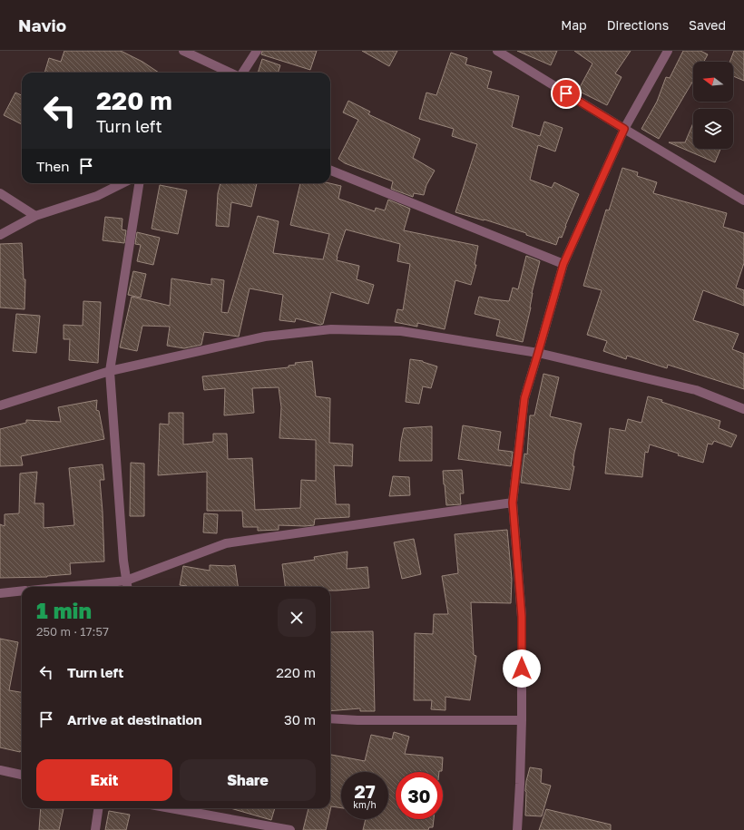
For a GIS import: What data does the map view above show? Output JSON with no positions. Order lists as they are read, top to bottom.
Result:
{
  "north": "left",
  "page": {
    "header": "Navio",
    "nav": ["Map", "Directions", "Saved"],
    "turn": ["220 m", "Turn left"],
    "then": "Then",
    "heading": ["1 min", "250 m · 17:57"],
    "list": [
      {
        "name": "Turn left",
        "value": "220 m"
      },
      {
        "name": "Arrive at destination",
        "value": "30 m"
      }
    ],
    "buttons": ["Exit", "Share"],
    "speed": "27 km/h",
    "limit": "30"
  }
}
